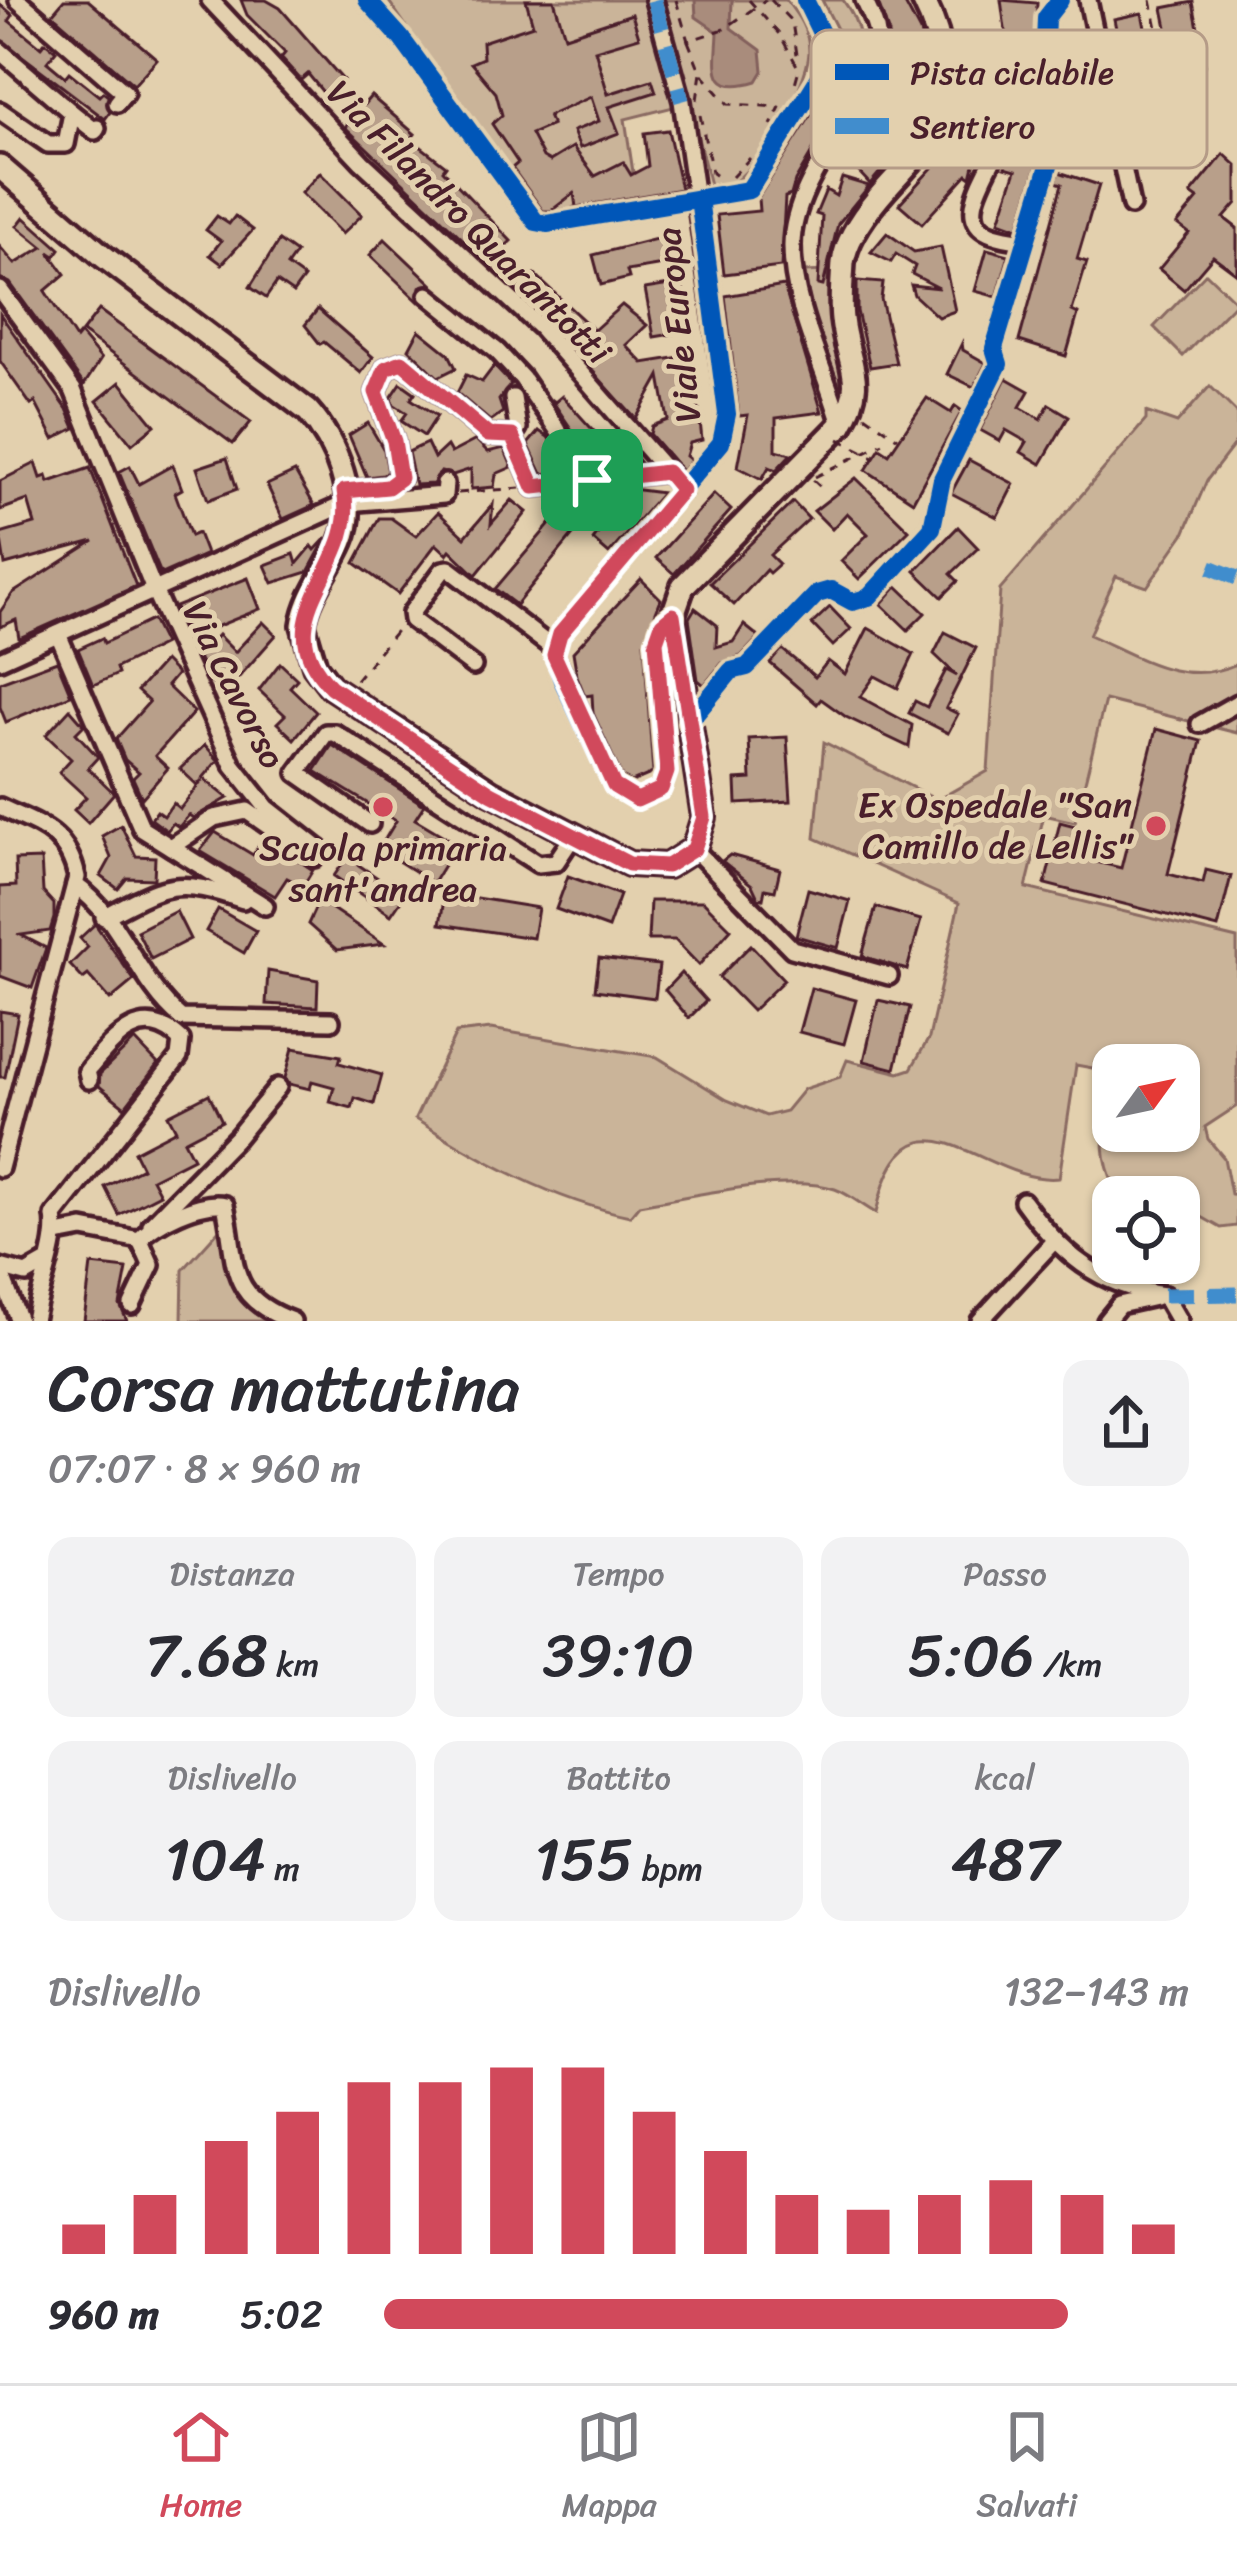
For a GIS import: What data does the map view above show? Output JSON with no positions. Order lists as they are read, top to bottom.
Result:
{
  "streets": {
    "street": ["Via Filandro Quarantotti", "Viale Europa", "Via Cavorso"]
  },
  "crossings": [
    ["Via Filandro Quarantotti", "Viale Europa"]
  ],
  "places": ["Scuola primaria sant'andrea", "Ex Ospedale \"San Camillo de Lellis\""],
  "legend": ["Pista ciclabile", "Sentiero"],
  "north": "top right",
  "page": {
    "heading": ["Corsa mattutina", "07:07 · 8 × 960 m"],
    "stats": [
      ["Distanza", "7.68 km"],
      ["Tempo", "39:10"],
      ["Passo", "5:06 /km"],
      ["Dislivello", "104 m"],
      ["Battito", "155 bpm"],
      ["kcal", "487"]
    ],
    "chart": ["Dislivello", "132–143 m"],
    "list": [
      {
        "name": "960 m",
        "note": "5:02"
      }
    ],
    "tabs": ["Home", "Mappa", "Salvati"]
  }
}
